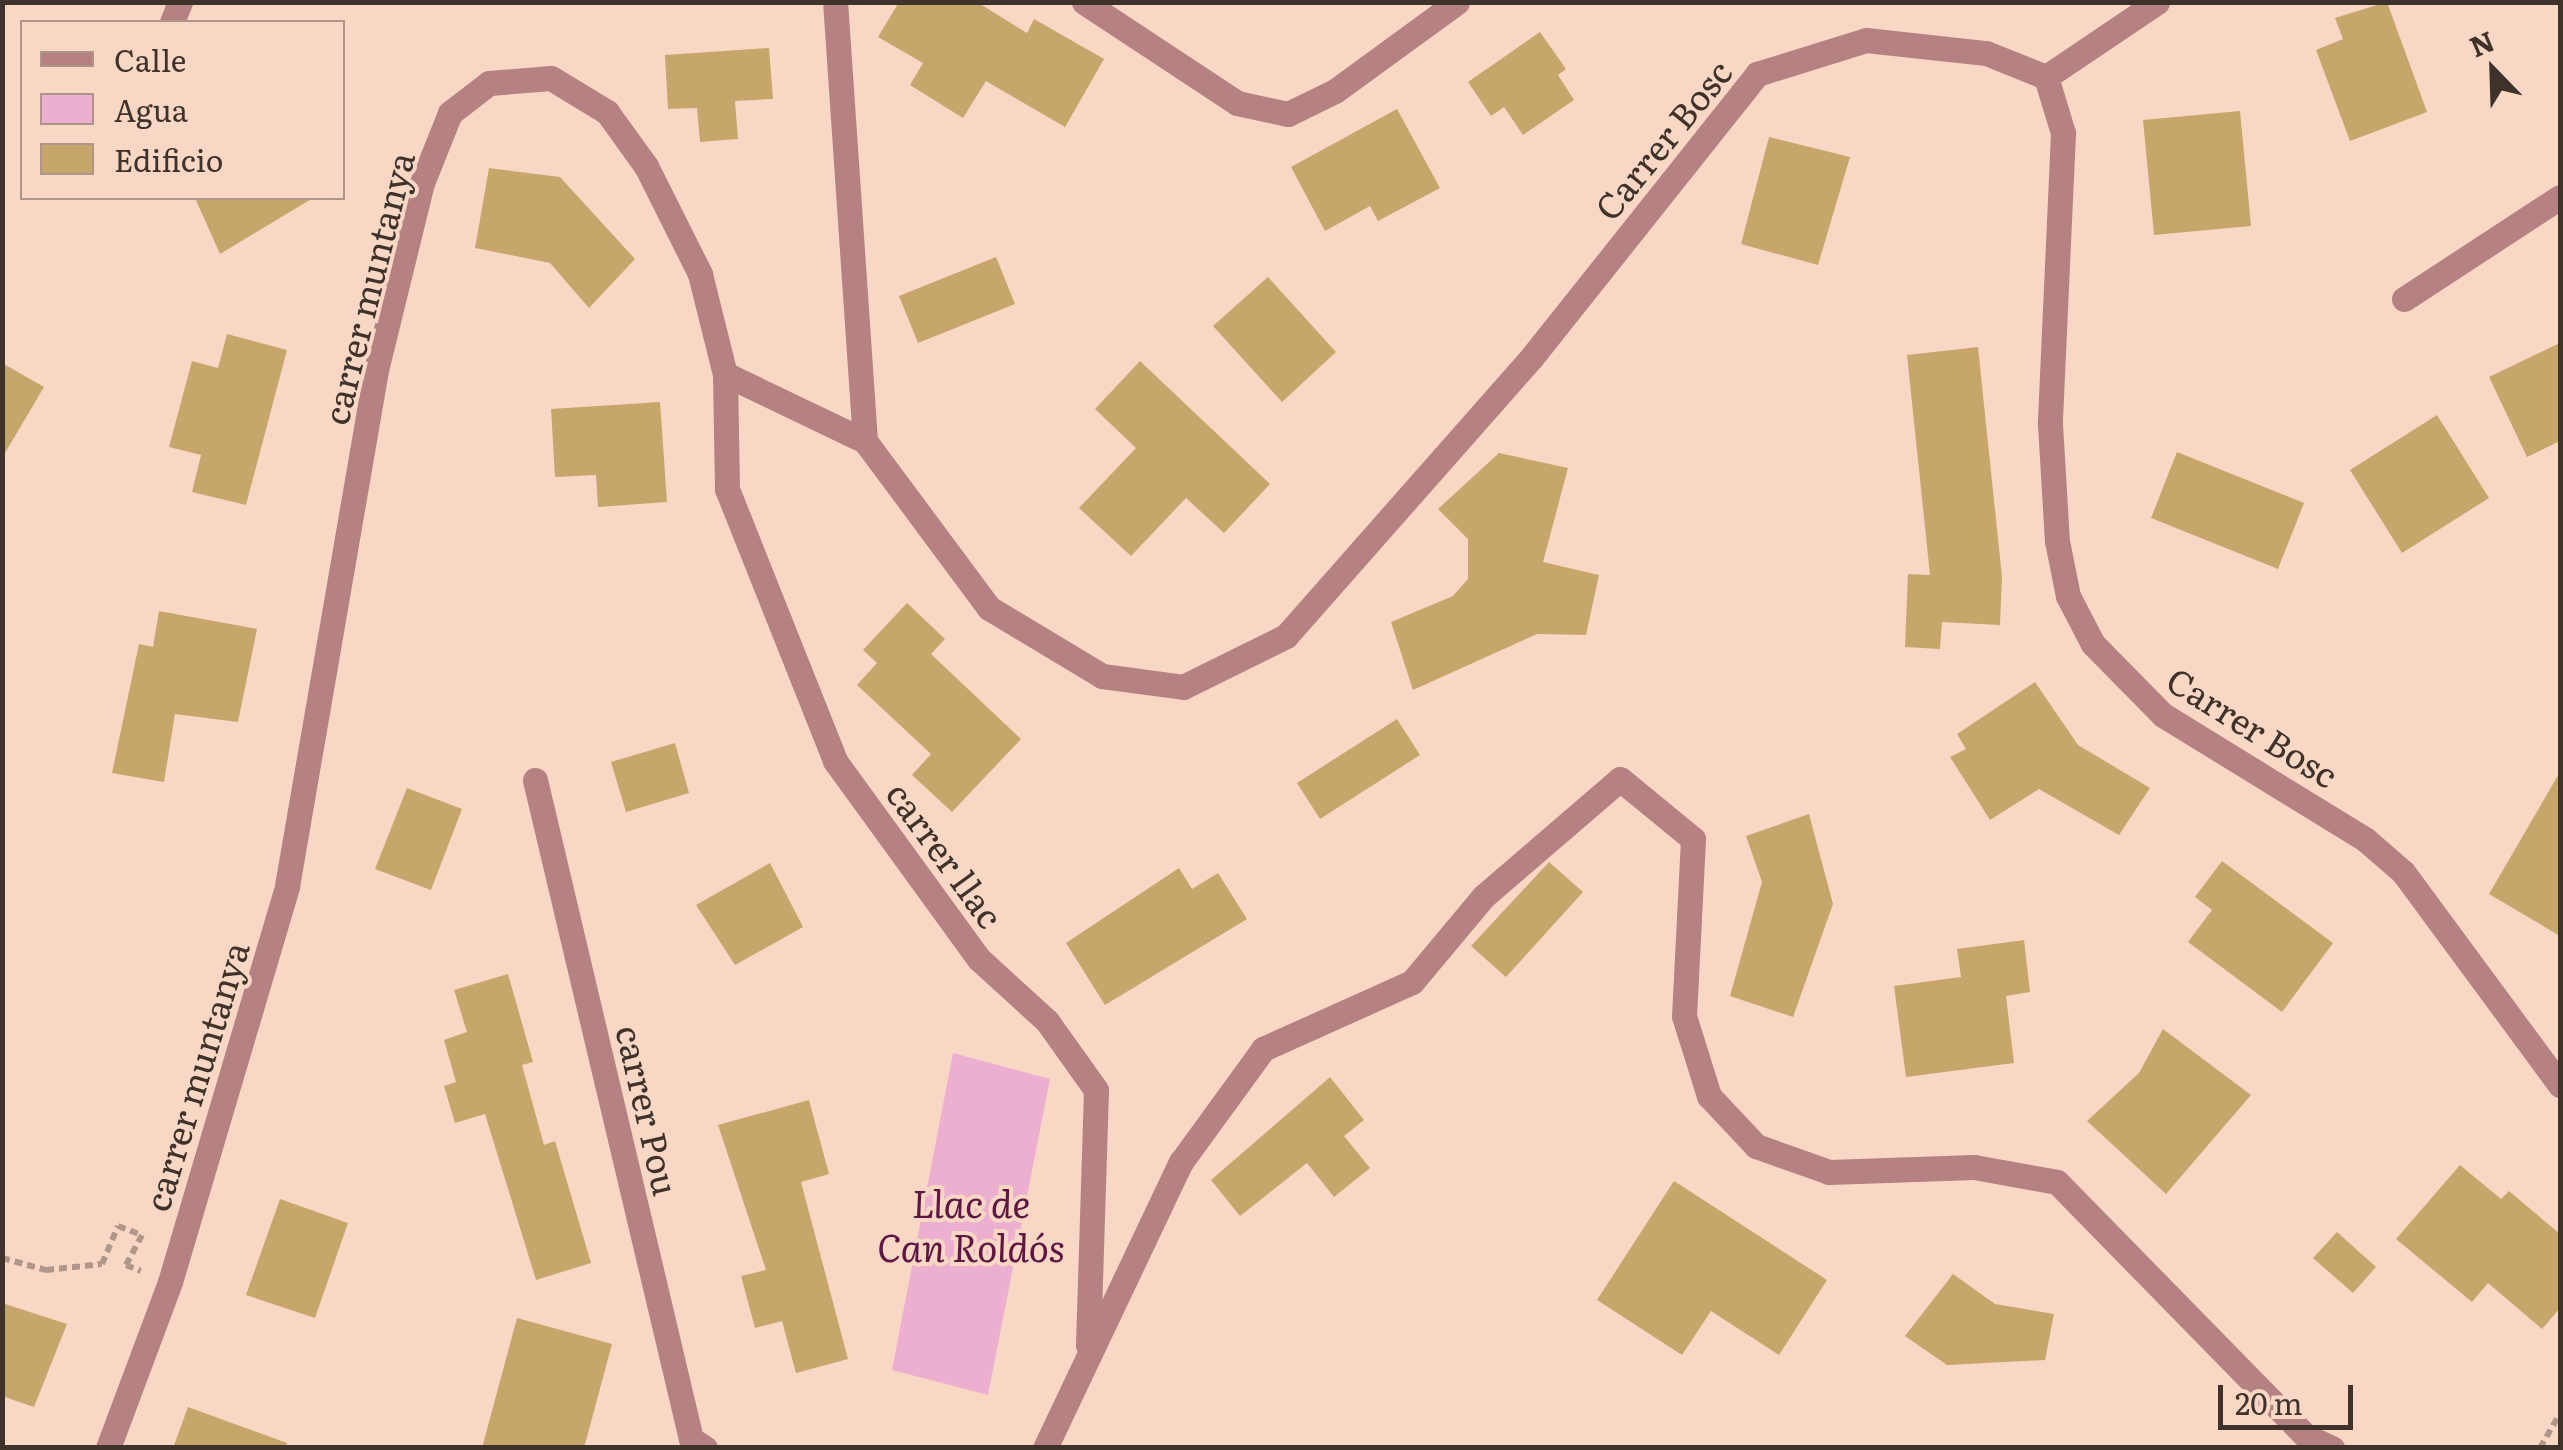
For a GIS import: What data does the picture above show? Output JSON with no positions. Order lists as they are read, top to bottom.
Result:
{
  "streets": {
    "street": [
      "Carrer Bosc",
      "carrer muntanya",
      "carrer llac",
      "carrer Pou"
    ]
  },
  "crossings": [
    ["carrer muntanya", "carrer llac"]
  ],
  "water": ["Llac de Can Roldós"],
  "legend": ["Calle", "Agua", "Edificio"],
  "scale_bar": "20 m",
  "north": "top left"
}
